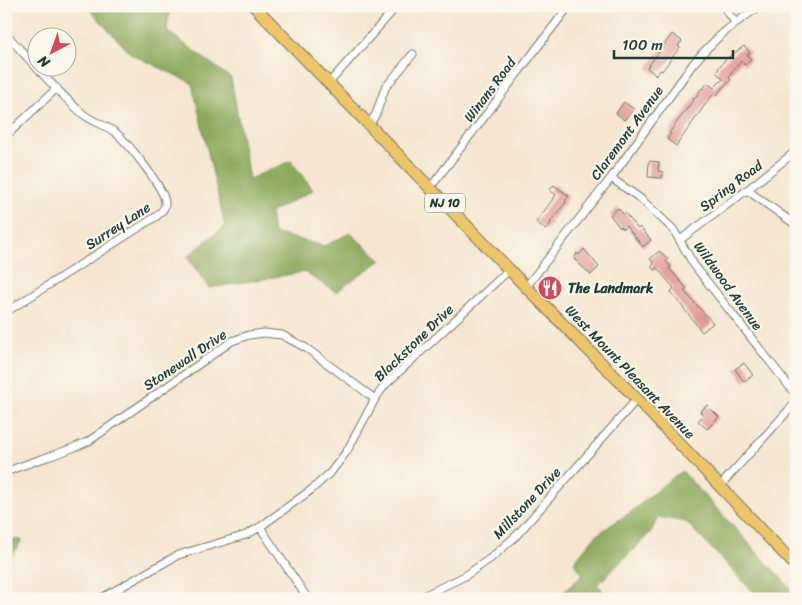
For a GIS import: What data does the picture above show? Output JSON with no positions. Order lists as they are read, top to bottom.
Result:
{
  "streets": {
    "main road": ["NJ 10", "West Mount Pleasant Avenue"],
    "street": [
      "Winans Road",
      "Claremont Avenue",
      "Spring Road",
      "Surrey Lane",
      "Wildwood Avenue",
      "Blackstone Drive",
      "Stonewall Drive",
      "Millstone Drive"
    ]
  },
  "crossings": [
    ["Winans Road", "West Mount Pleasant Avenue"],
    ["Claremont Avenue", "Wildwood Avenue"],
    ["Claremont Avenue", "West Mount Pleasant Avenue"],
    ["Spring Road", "Wildwood Avenue"],
    ["Blackstone Drive", "Stonewall Drive"],
    ["Blackstone Drive", "West Mount Pleasant Avenue"],
    ["West Mount Pleasant Avenue", "Millstone Drive"]
  ],
  "places": {
    "restaurant": ["The Landmark"]
  },
  "scale_bar": "100 m",
  "north": "bottom left"
}
